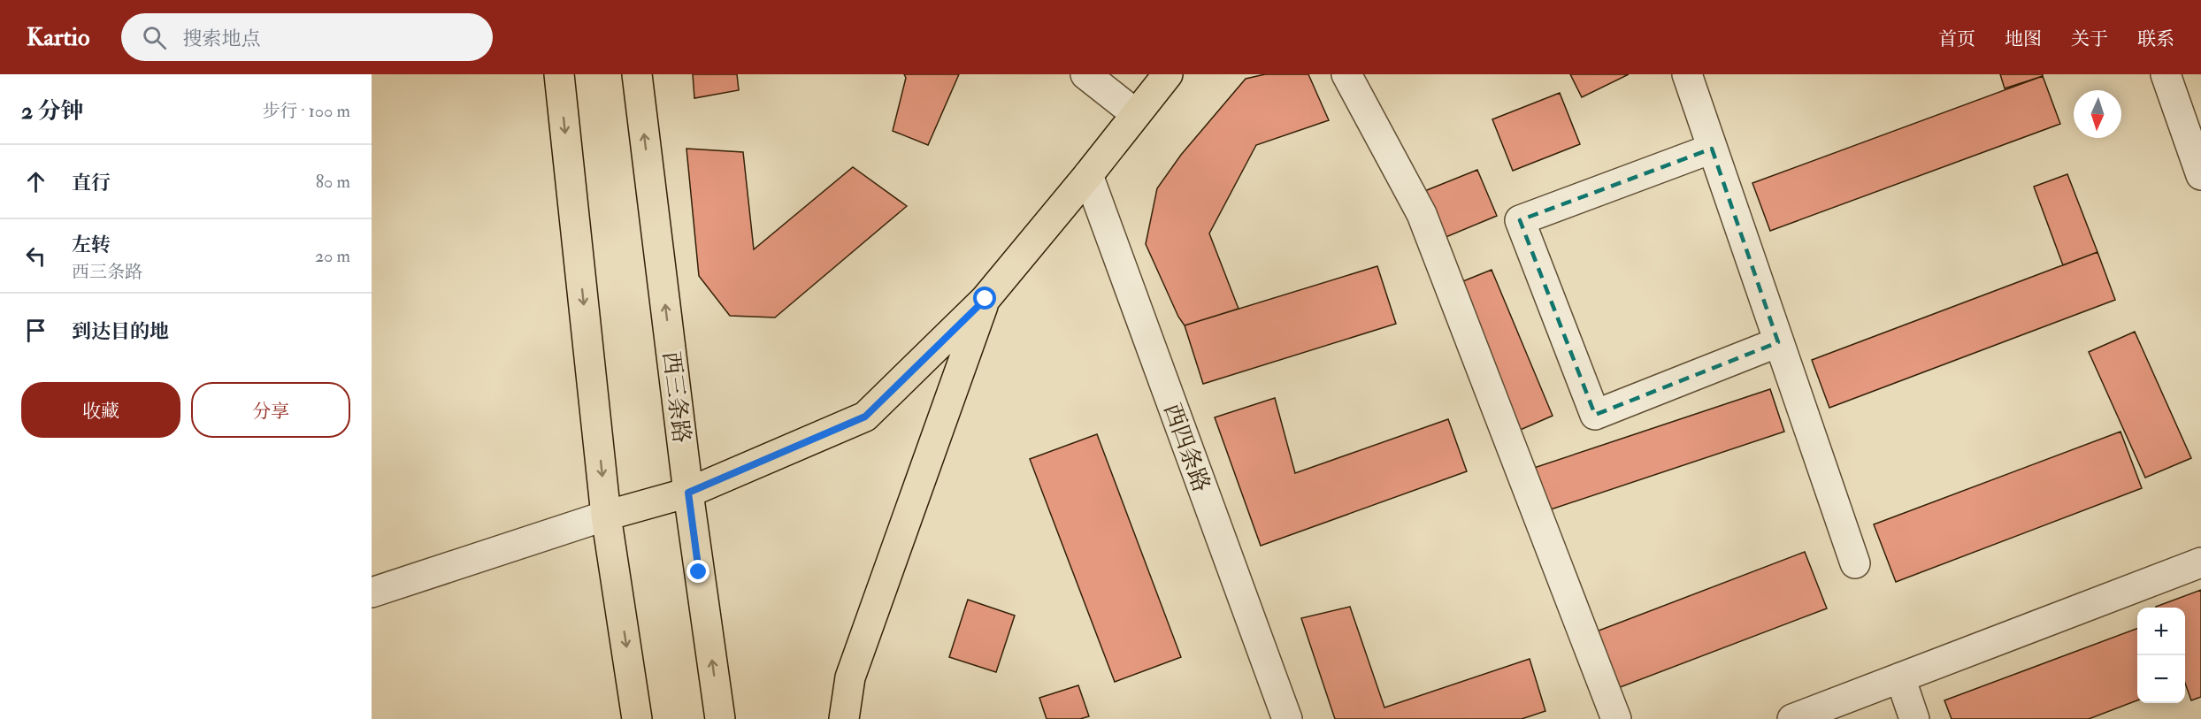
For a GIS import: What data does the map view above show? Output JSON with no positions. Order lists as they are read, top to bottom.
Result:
{
  "streets": {
    "main road": ["西三条路"],
    "street": ["西四条路"]
  },
  "north": "bottom",
  "page": {
    "header": "Kartio",
    "search": "搜索地点",
    "nav": [
      "首页",
      "地图",
      "关于",
      "联系"
    ],
    "heading": ["2 分钟", "步行 · 100 m"],
    "list": [
      ["直行", "80 m"],
      ["左转", "西三条路", "20 m"],
      "到达目的地"
    ],
    "buttons": ["收藏", "分享"],
    "map_buttons": ["+", "−"]
  }
}
